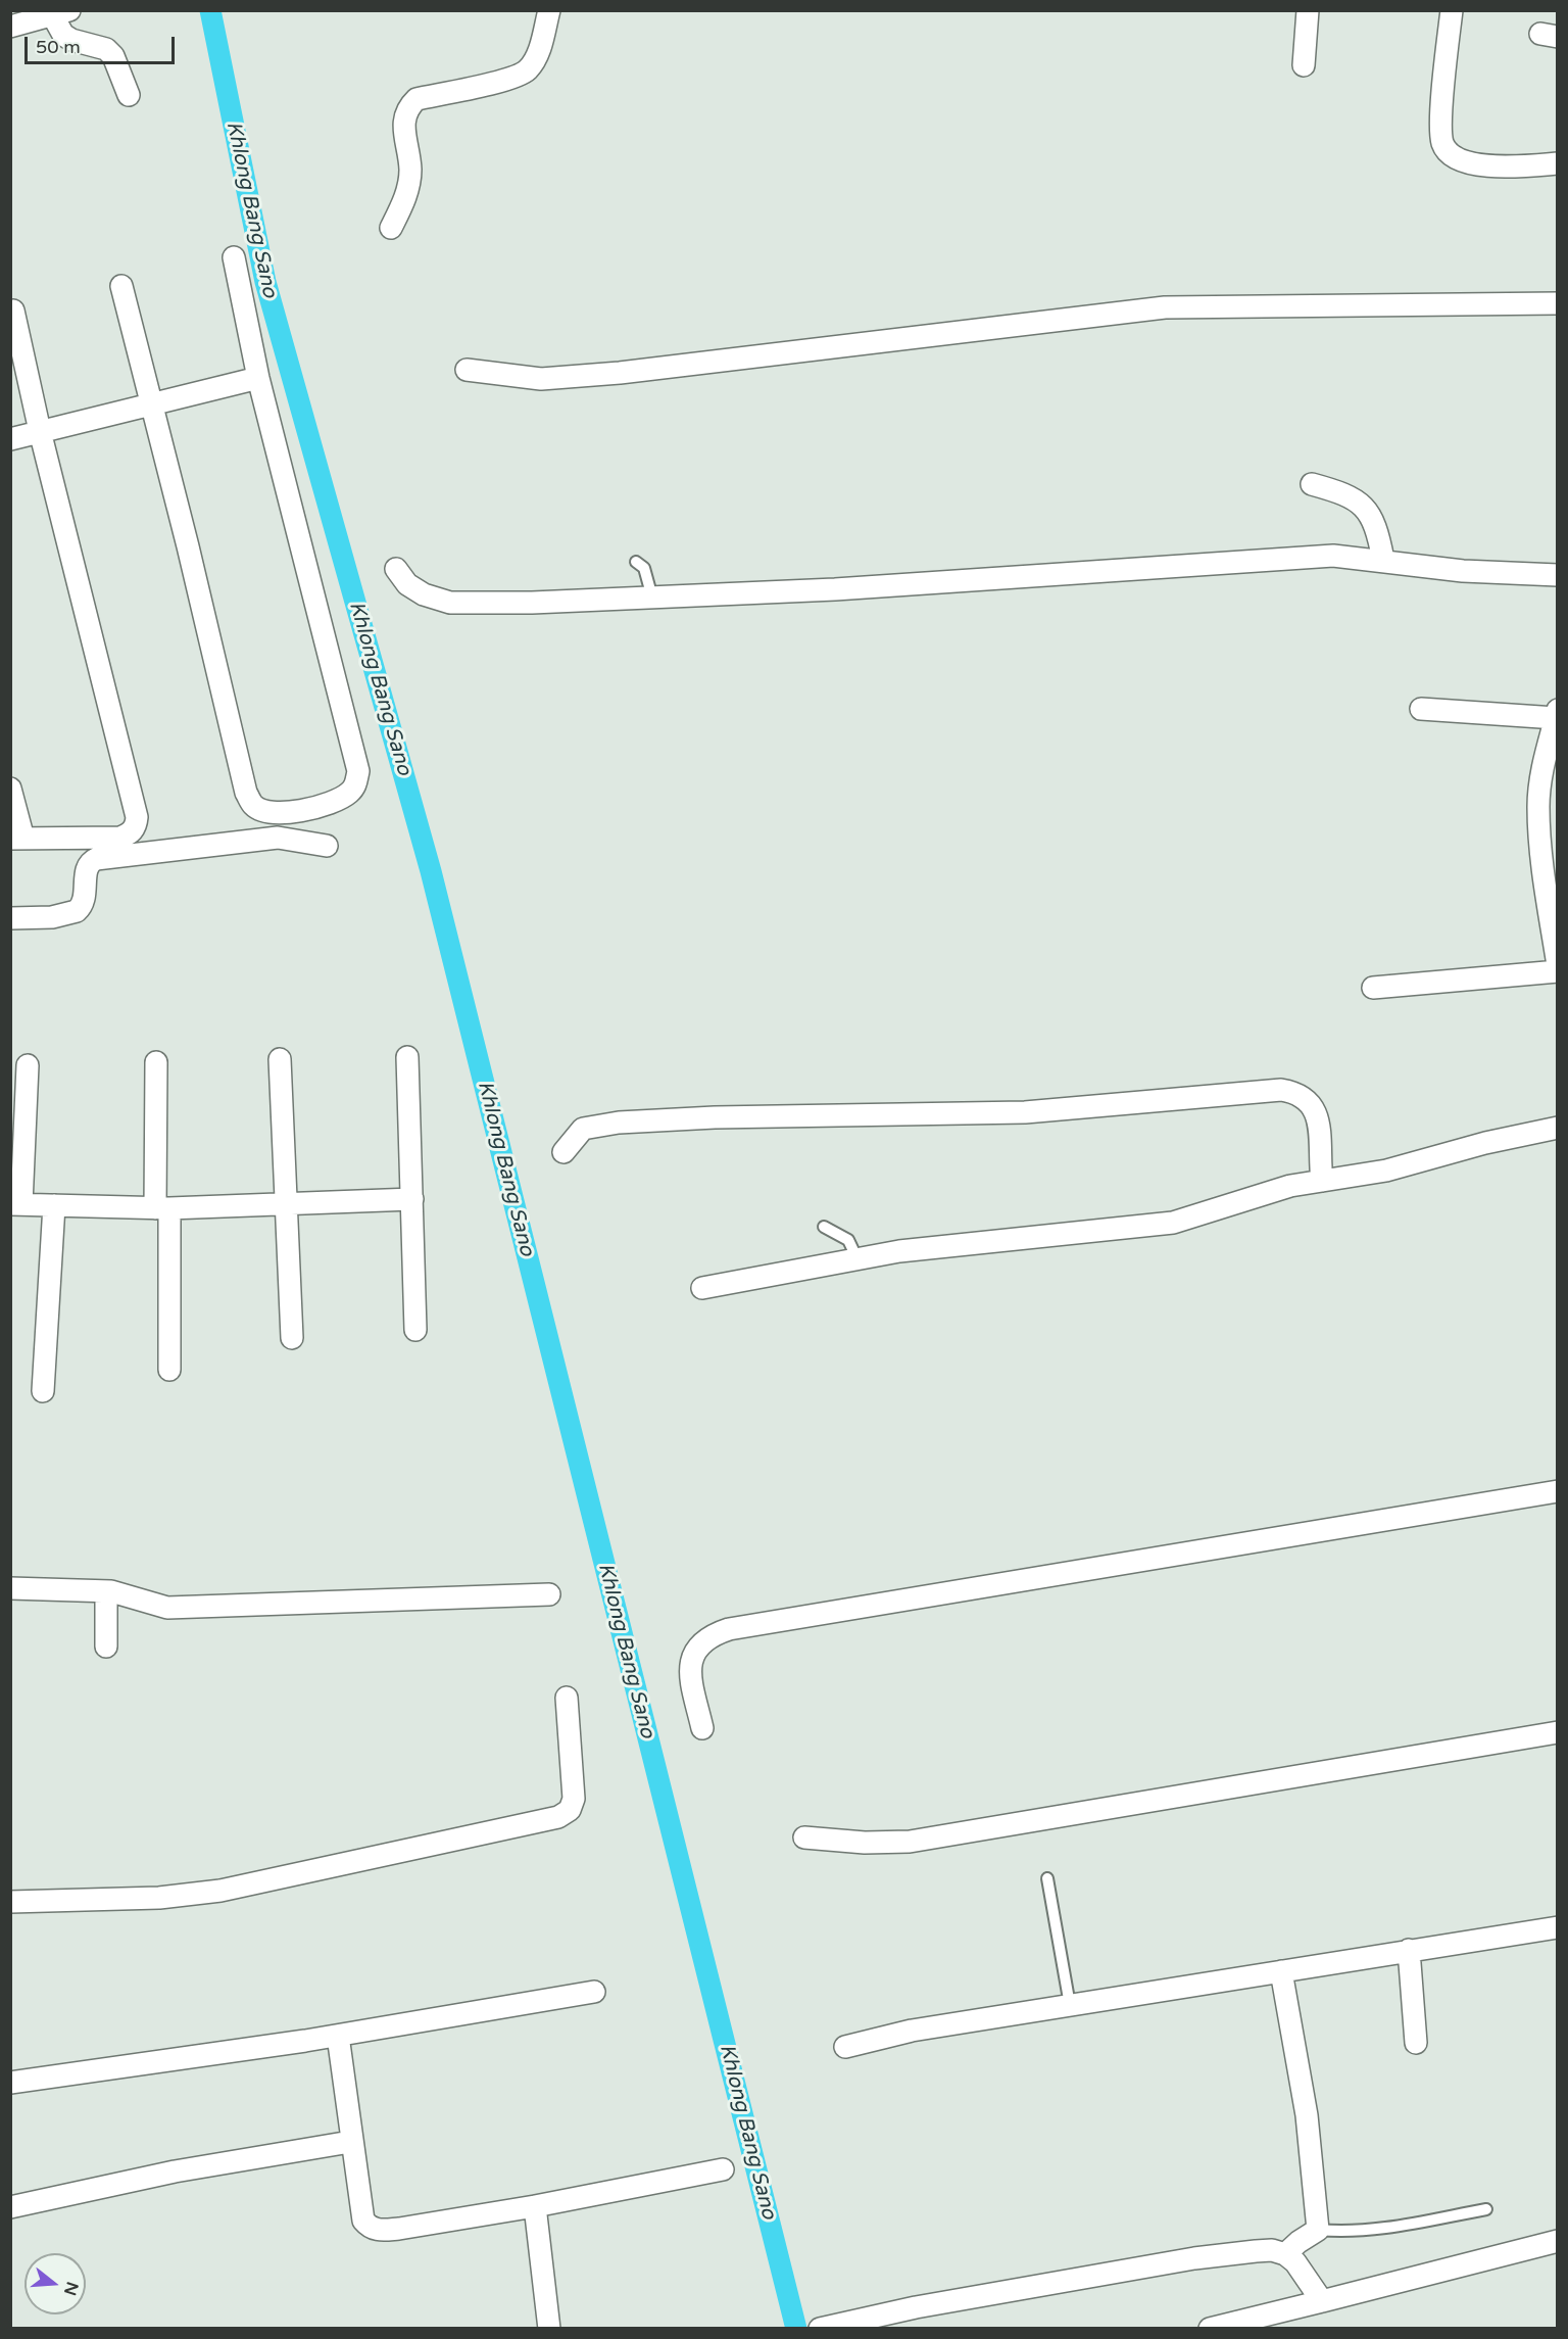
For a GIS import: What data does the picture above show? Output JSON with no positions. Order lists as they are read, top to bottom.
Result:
{
  "water": ["Khlong Bang Sano"],
  "scale_bar": "50 m",
  "north": "right"
}
